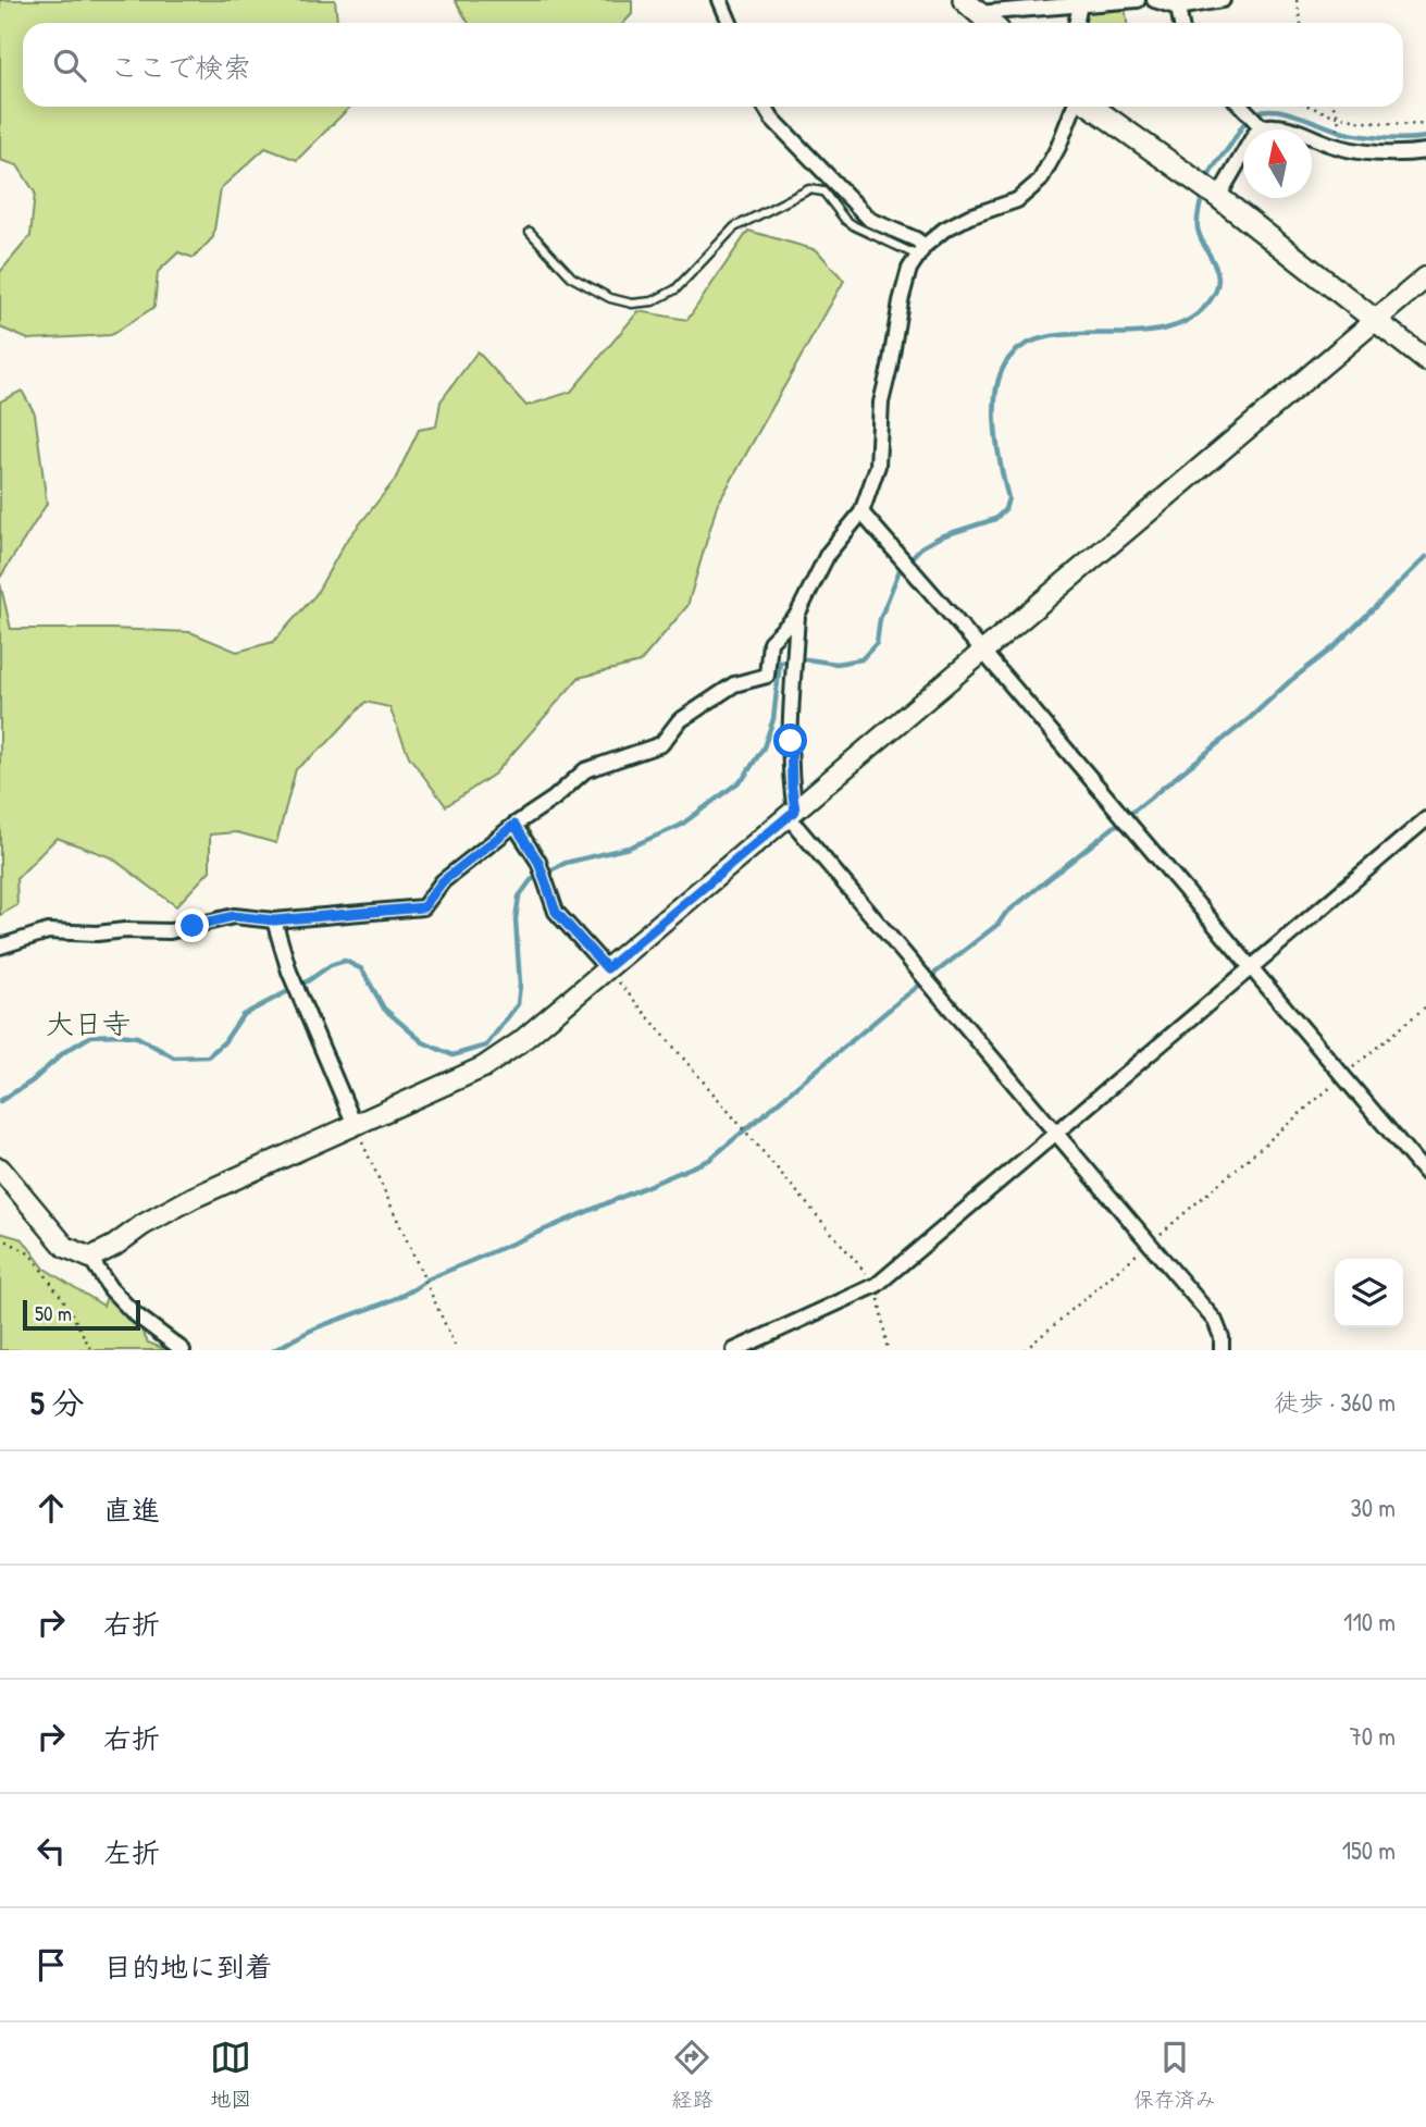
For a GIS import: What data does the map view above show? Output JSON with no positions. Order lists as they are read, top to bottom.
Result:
{
  "districts": ["大日寺"],
  "scale_bar": "50 m",
  "north": "top",
  "page": {
    "search": "ここで検索",
    "scale": "50 m",
    "heading": ["5 分", "徒歩 · 360 m"],
    "list": [
      ["直進", "30 m"],
      ["右折", "110 m"],
      ["右折", "70 m"],
      ["左折", "150 m"],
      "目的地に到着"
    ],
    "nav": ["地図", "経路", "保存済み"]
  }
}
